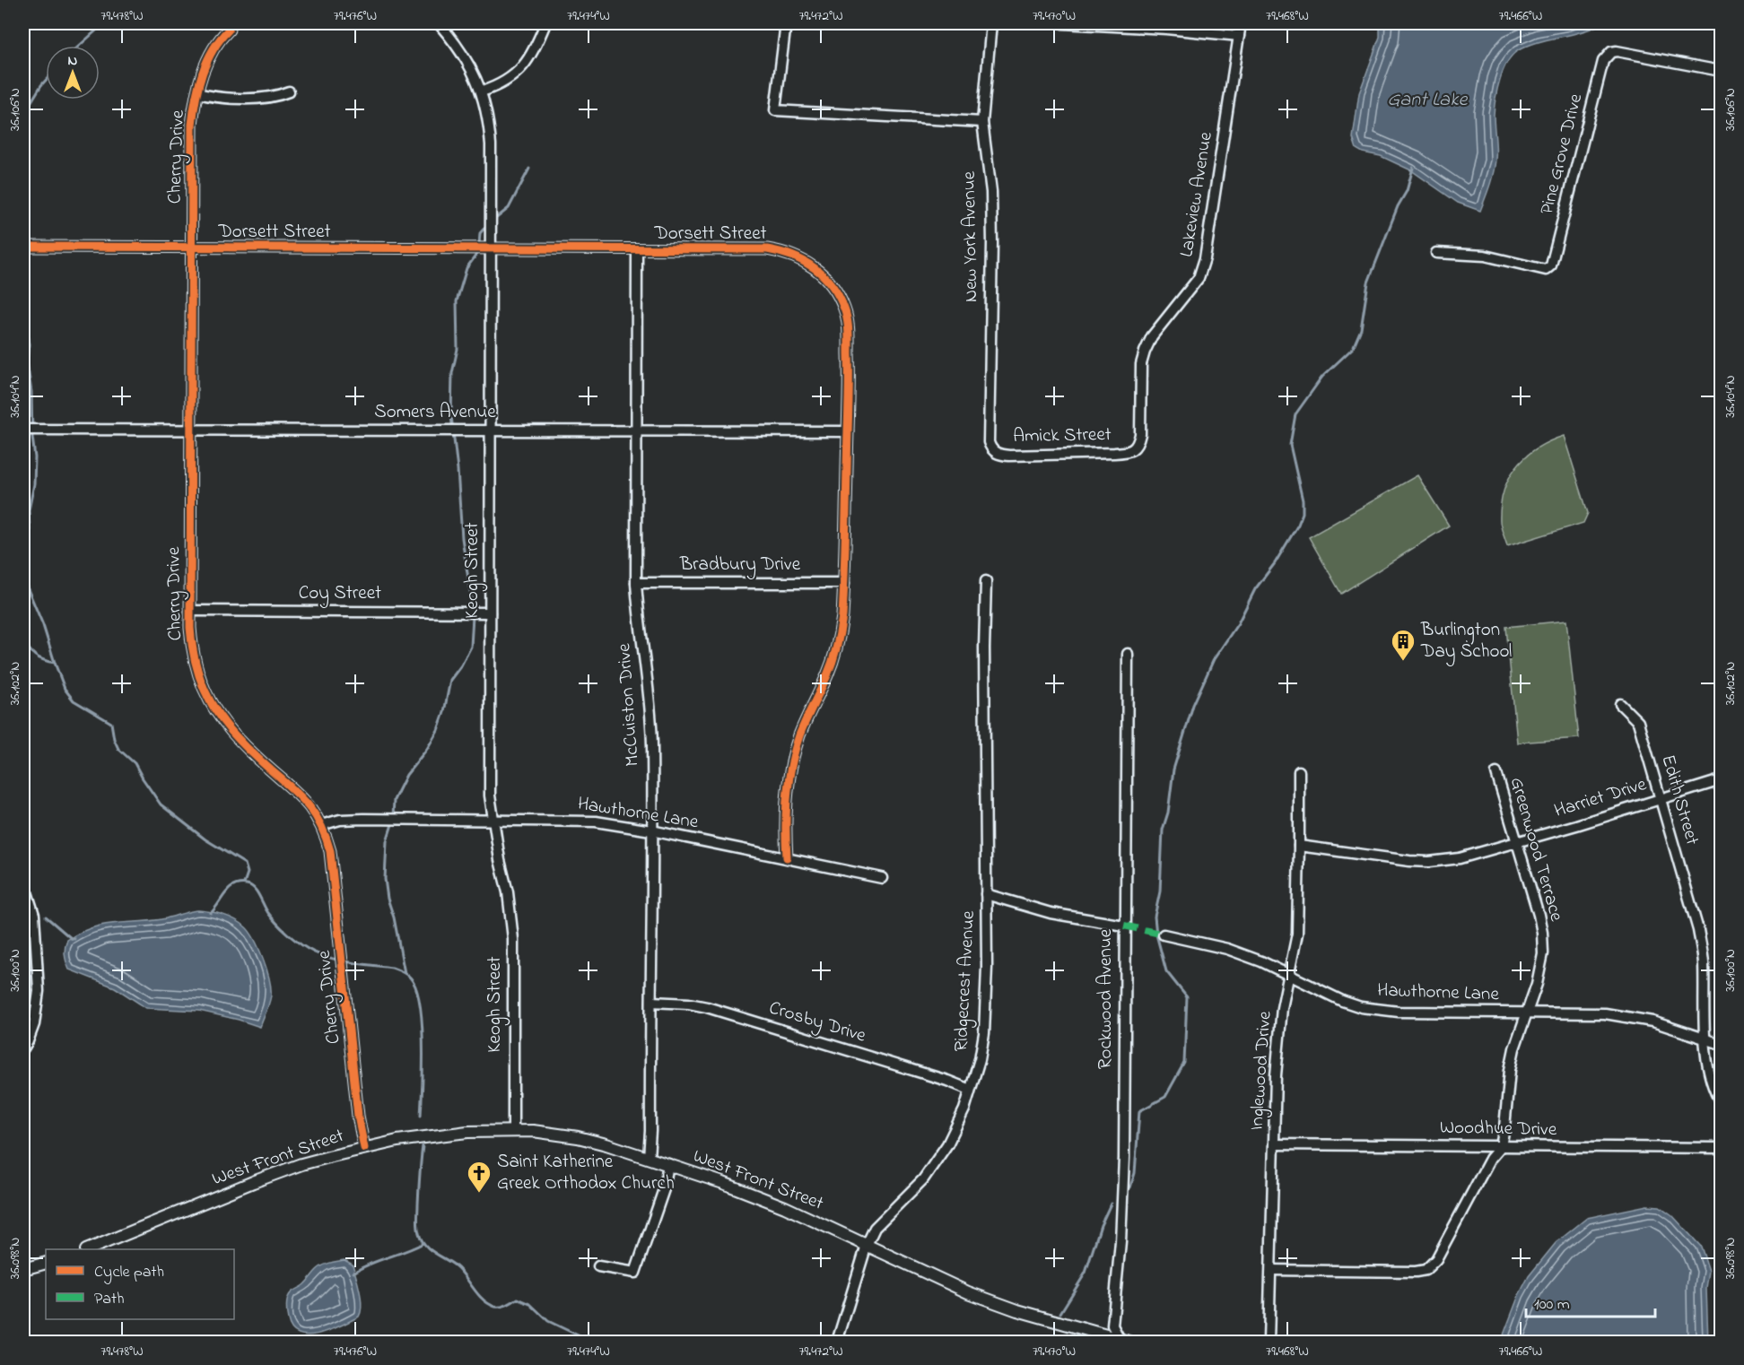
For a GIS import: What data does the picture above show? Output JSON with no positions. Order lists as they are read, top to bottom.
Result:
{
  "streets": {
    "street": [
      "Pine Grove Drive",
      "Cherry Drive",
      "Lakeview Avenue",
      "Dorsett Street",
      "New York Avenue",
      "Somers Avenue",
      "Amick Street",
      "Bradbury Drive",
      "Keogh Street",
      "Coy Street",
      "McCuiston Drive",
      "Harriet Drive",
      "Edith Street",
      "Hawthorne Lane",
      "Greenwood Terrace",
      "Ridgecrest Avenue",
      "Rockwood Avenue",
      "Crosby Drive",
      "Inglewood Drive",
      "Woodhue Drive",
      "West Front Street"
    ]
  },
  "crossings": [
    ["Cherry Drive", "Dorsett Street"],
    ["Cherry Drive", "Somers Avenue"],
    ["Cherry Drive", "Coy Street"],
    ["Cherry Drive", "Hawthorne Lane"],
    ["Cherry Drive", "West Front Street"],
    ["Lakeview Avenue", "Amick Street"],
    ["Dorsett Street", "Somers Avenue"],
    ["Dorsett Street", "Bradbury Drive"],
    ["Dorsett Street", "Keogh Street"],
    ["Dorsett Street", "McCuiston Drive"],
    ["Dorsett Street", "Hawthorne Lane"],
    ["New York Avenue", "Amick Street"],
    ["Somers Avenue", "Keogh Street"],
    ["Somers Avenue", "McCuiston Drive"],
    ["Bradbury Drive", "McCuiston Drive"],
    ["Keogh Street", "Coy Street"],
    ["Keogh Street", "Hawthorne Lane"],
    ["Keogh Street", "West Front Street"],
    ["McCuiston Drive", "Hawthorne Lane"],
    ["McCuiston Drive", "Crosby Drive"],
    ["McCuiston Drive", "West Front Street"],
    ["Harriet Drive", "Edith Street"],
    ["Harriet Drive", "Greenwood Terrace"],
    ["Harriet Drive", "Inglewood Drive"],
    ["Edith Street", "Hawthorne Lane"],
    ["Hawthorne Lane", "Greenwood Terrace"],
    ["Hawthorne Lane", "Inglewood Drive"],
    ["Greenwood Terrace", "Inglewood Drive"],
    ["Greenwood Terrace", "Woodhue Drive"],
    ["Ridgecrest Avenue", "Crosby Drive"],
    ["Ridgecrest Avenue", "West Front Street"],
    ["Rockwood Avenue", "West Front Street"],
    ["Inglewood Drive", "Woodhue Drive"]
  ],
  "water": ["Gant Lake"],
  "places": {
    "building": ["Burlington Day School"],
    "church": ["Saint Katherine Greek Orthodox Church"]
  },
  "legend": ["Cycle path", "Path"],
  "scale_bar": "100 m",
  "north": "top",
  "coordinates": [
    "79.478°W",
    "79.476°W",
    "79.474°W",
    "79.472°W",
    "79.470°W",
    "79.468°W",
    "79.466°W",
    "36.106°N",
    "36.104°N",
    "36.102°N",
    "36.100°N",
    "36.098°N"
  ]
}
